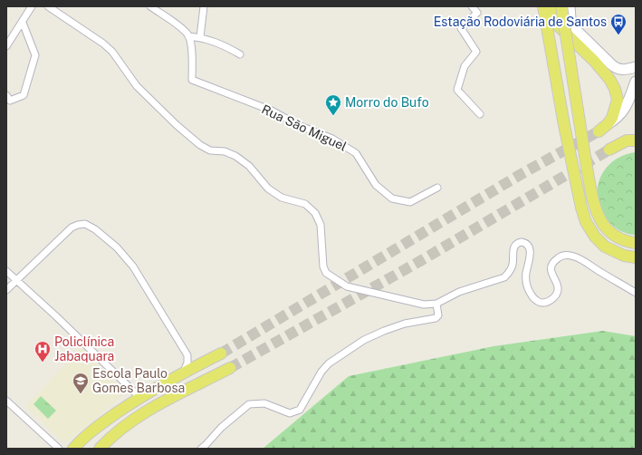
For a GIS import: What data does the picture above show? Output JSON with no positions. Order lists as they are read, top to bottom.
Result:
{
  "streets": {
    "street": ["Rua São Miguel"]
  },
  "places": {
    "bus stop": ["Estação Rodoviária de Santos"],
    "place": ["Morro do Bufo"],
    "hospital": ["Policlínica Jabaquara"],
    "school or university": ["Escola Paulo Gomes Barbosa"]
  }
}
